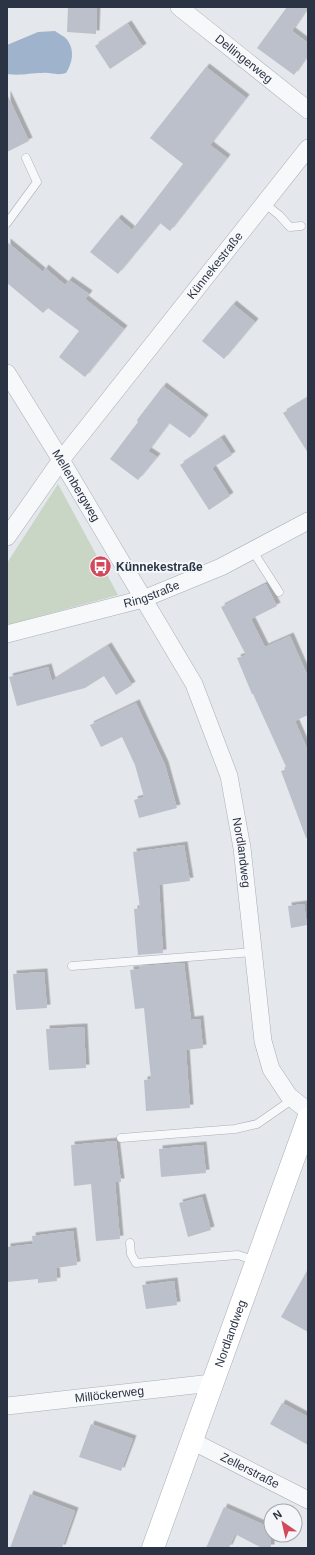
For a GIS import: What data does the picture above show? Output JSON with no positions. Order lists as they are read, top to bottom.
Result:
{
  "streets": {
    "street": [
      "Dellingerweg",
      "Künnekestraße",
      "Mellenbergweg",
      "Ringstraße",
      "Nordlandweg",
      "Millöckerweg",
      "Zellerstraße"
    ]
  },
  "crossings": [
    ["Künnekestraße", "Mellenbergweg"],
    ["Mellenbergweg", "Ringstraße"],
    ["Mellenbergweg", "Nordlandweg"],
    ["Ringstraße", "Nordlandweg"],
    ["Nordlandweg", "Millöckerweg"],
    ["Nordlandweg", "Zellerstraße"]
  ],
  "places": {
    "bus stop": ["Künnekestraße"]
  },
  "north": "top left"
}
